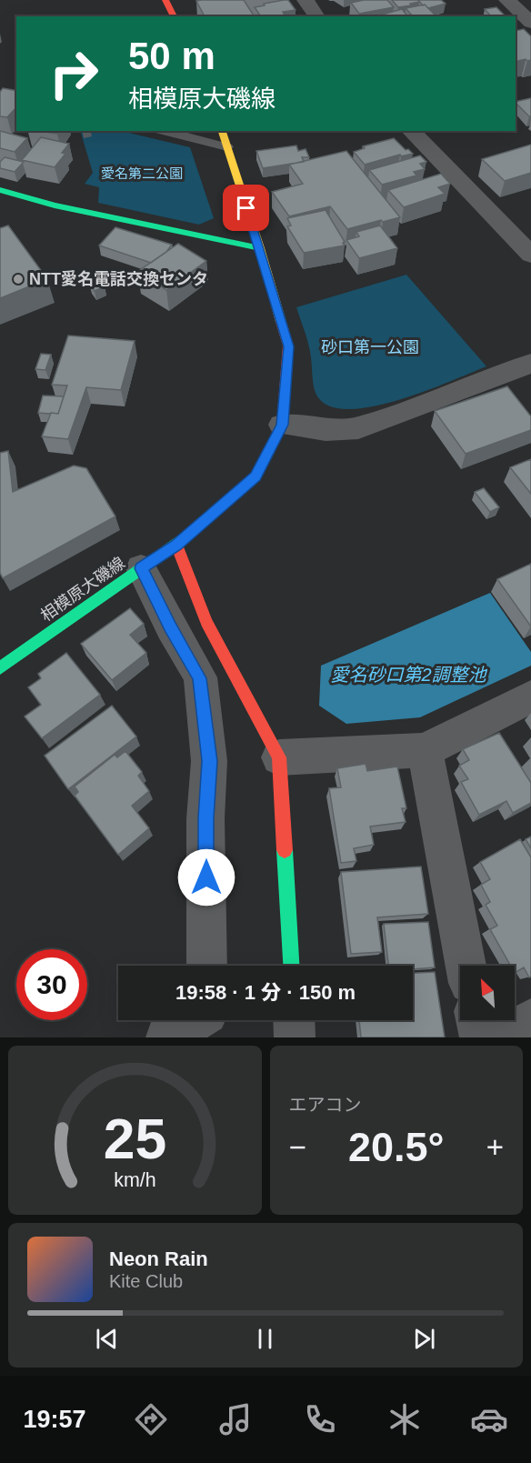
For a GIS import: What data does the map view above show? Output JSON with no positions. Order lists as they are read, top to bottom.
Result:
{
  "streets": {
    "main road": ["相模原大磯線"]
  },
  "water": ["愛名砂口第2調整池"],
  "parks": ["愛名第二公園", "砂口第一公園"],
  "places": ["NTT愛名電話交換センタ"],
  "north": "top left",
  "page": {
    "turn": ["50 m", "相模原大磯線"],
    "limit": "30",
    "trip": "19:58 · 1 分 · 150 m",
    "tile": "エアコン",
    "heat": ["−", "20.5°", "+"],
    "song": ["Neon Rain", "Kite Club"],
    "tabs": "19:57",
    "gauge": ["25", "km/h"]
  }
}
